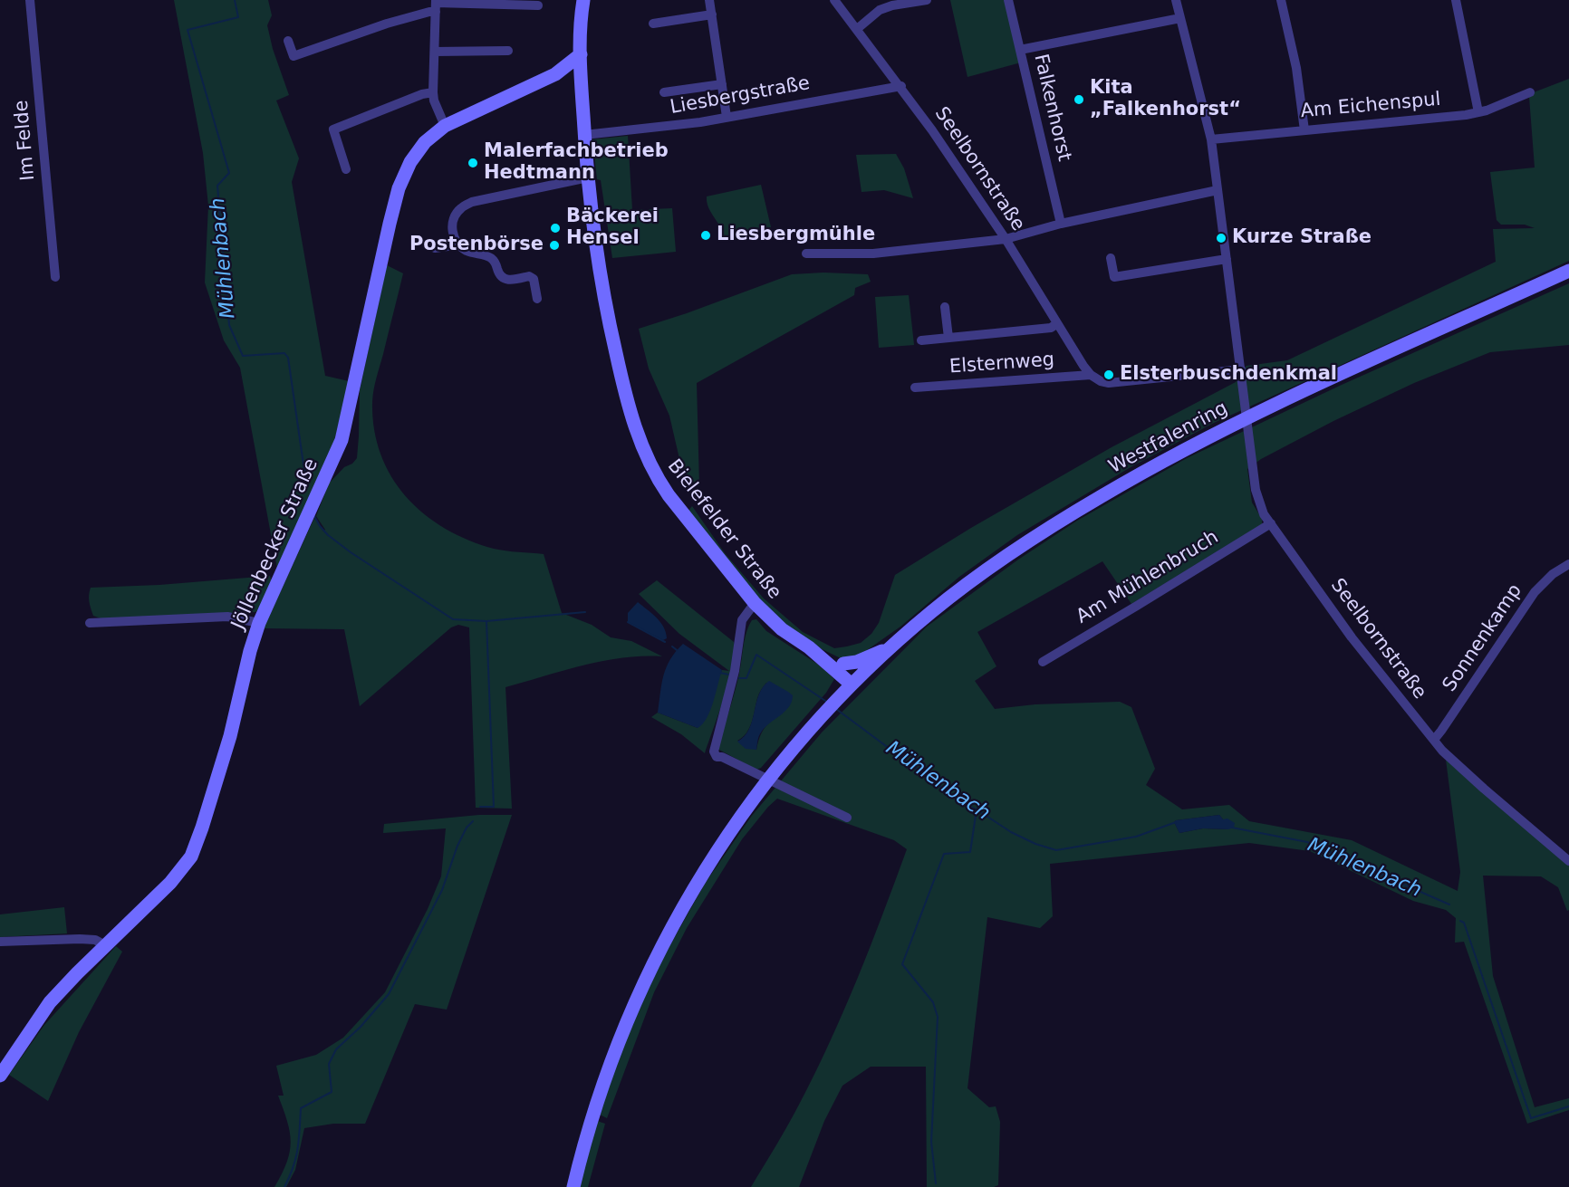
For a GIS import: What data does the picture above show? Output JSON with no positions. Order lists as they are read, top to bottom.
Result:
{
  "streets": {
    "main road": ["Westfalenring", "Bielefelder Straße", "Jöllenbecker Straße"],
    "street": [
      "Liesbergstraße",
      "Am Eichenspul",
      "Falkenhorst",
      "Im Felde",
      "Seelbornstraße",
      "Elsternweg",
      "Am Mühlenbruch",
      "Sonnenkamp"
    ]
  },
  "crossings": [
    ["Liesbergstraße", "Seelbornstraße"],
    ["Liesbergstraße", "Bielefelder Straße"],
    ["Am Eichenspul", "Seelbornstraße"],
    ["Seelbornstraße", "Elsternweg"],
    ["Seelbornstraße", "Am Mühlenbruch"],
    ["Seelbornstraße", "Sonnenkamp"],
    ["Westfalenring", "Bielefelder Straße"],
    ["Bielefelder Straße", "Jöllenbecker Straße"]
  ],
  "water": ["Mühlenbach"],
  "places": [
    "Kita „Falkenhorst“",
    "Malerfachbetrieb Hedtmann",
    "Bäckerei Hensel",
    "Liesbergmühle",
    "Kurze Straße",
    "Postenbörse",
    "Elsterbuschdenkmal"
  ]
}
